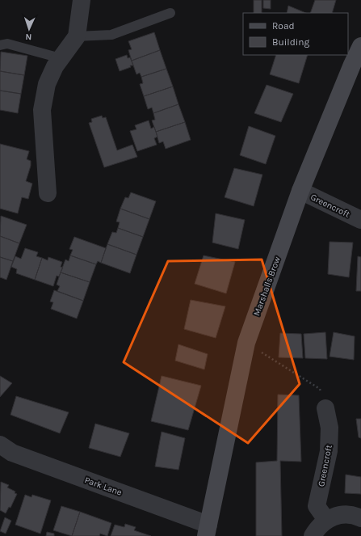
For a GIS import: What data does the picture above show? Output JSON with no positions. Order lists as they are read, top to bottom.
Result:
{
  "streets": {
    "street": ["Greencroft", "Marshalls Brow", "Park Lane"]
  },
  "crossings": [
    ["Greencroft", "Marshalls Brow"],
    ["Marshalls Brow", "Park Lane"]
  ],
  "legend": ["Road", "Building"],
  "north": "bottom"
}
